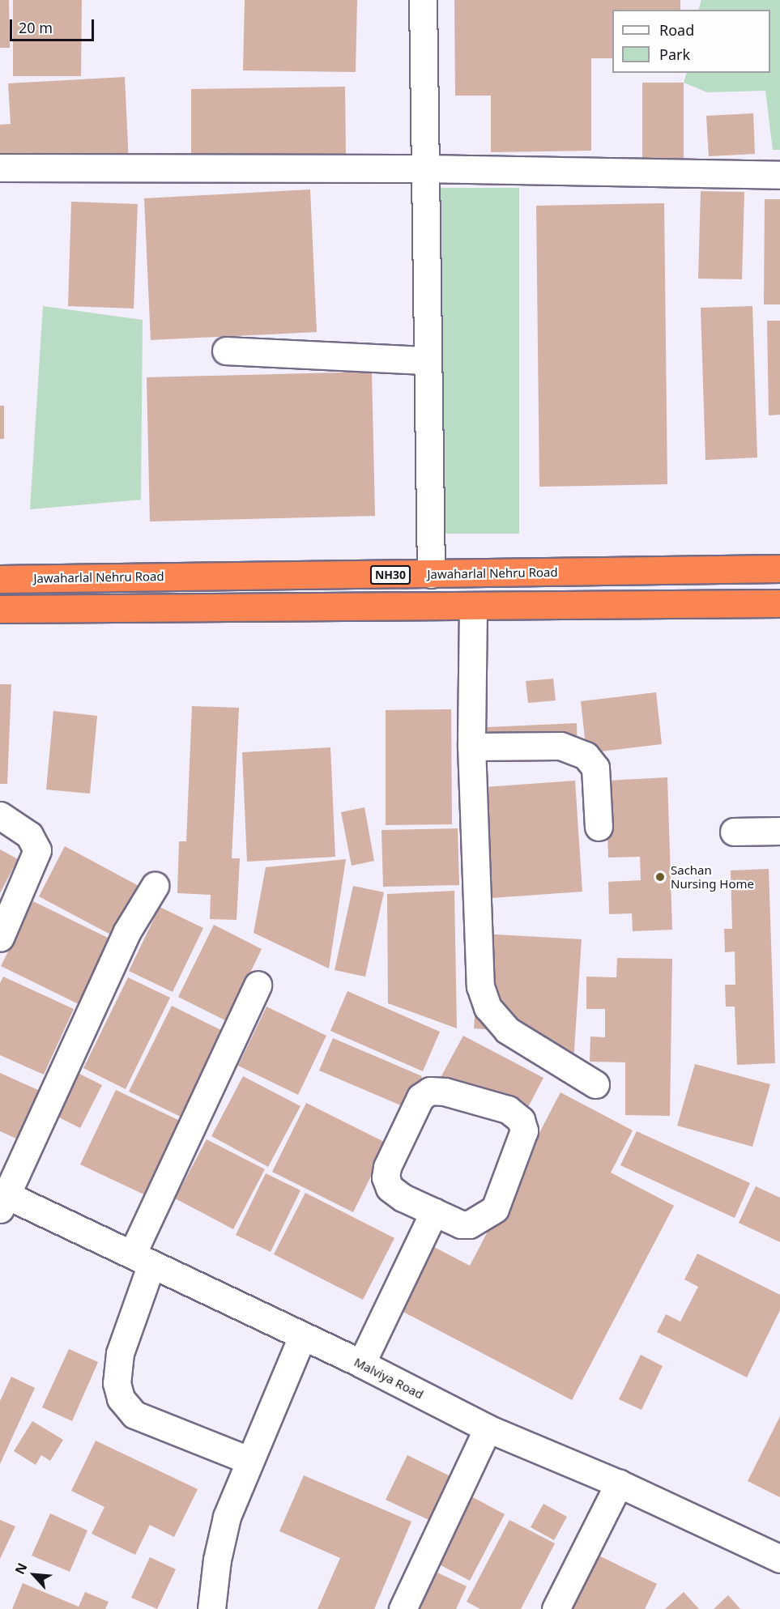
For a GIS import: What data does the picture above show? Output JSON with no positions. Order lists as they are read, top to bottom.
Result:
{
  "streets": {
    "highway": ["Jawaharlal Nehru Road", "NH30"],
    "street": ["Malviya Road"]
  },
  "places": ["Sachan Nursing Home"],
  "legend": ["Road", "Park"],
  "scale_bar": "20 m",
  "north": "top left"
}
